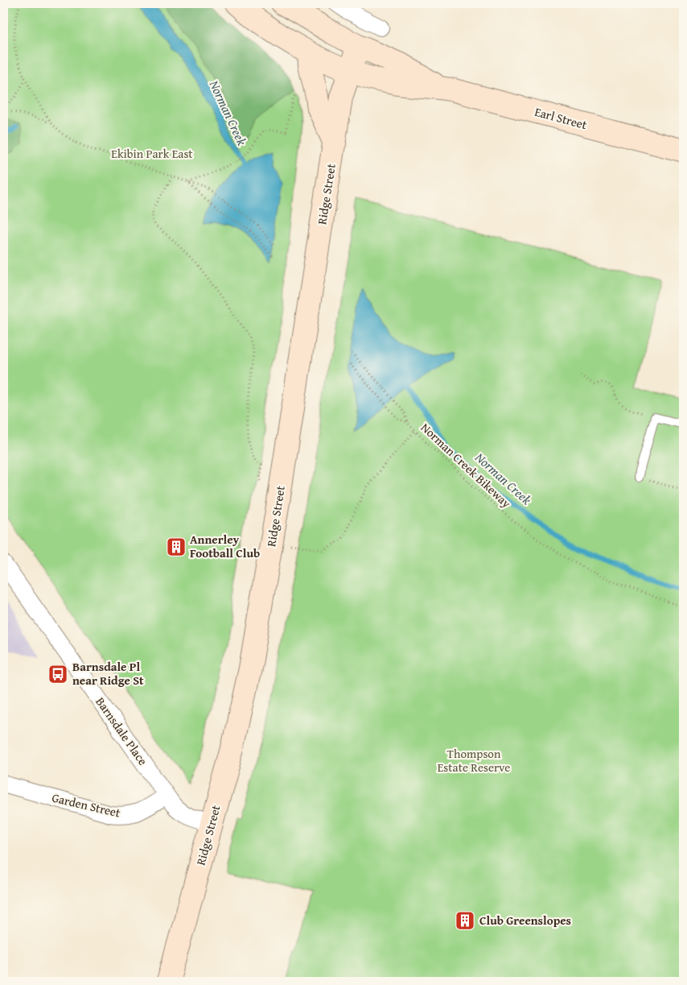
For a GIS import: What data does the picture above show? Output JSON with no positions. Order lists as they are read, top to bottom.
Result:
{
  "streets": {
    "street": [
      "Earl Street",
      "Ridge Street",
      "Barnsdale Place",
      "Garden Street"
    ],
    "path": ["Norman Creek Bikeway"]
  },
  "crossings": [
    ["Earl Street", "Ridge Street"],
    ["Ridge Street", "Barnsdale Place"],
    ["Barnsdale Place", "Garden Street"]
  ],
  "water": ["Norman Creek"],
  "parks": ["Ekibin Park East", "Thompson Estate Reserve"],
  "places": {
    "building": ["Annerley Football Club", "Club Greenslopes"],
    "bus stop": ["Barnsdale Pl near Ridge St"]
  }
}
